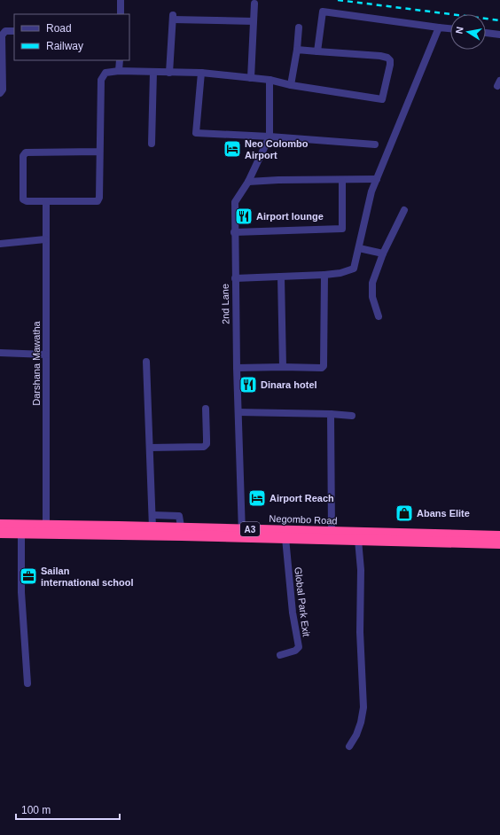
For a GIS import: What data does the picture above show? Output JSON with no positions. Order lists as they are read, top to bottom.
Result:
{
  "streets": {
    "highway": ["Negombo Road", "A3"],
    "street": ["2nd Lane", "Darshana Mawatha", "Global Park Exit"]
  },
  "crossings": [
    ["2nd Lane", "Negombo Road"],
    ["Darshana Mawatha", "Negombo Road"],
    ["Negombo Road", "Global Park Exit"]
  ],
  "places": {
    "hotel": ["Neo Colombo Airport", "Airport Reach"],
    "restaurant": ["Airport lounge", "Dinara hotel"],
    "shop": ["Abans Elite"],
    "office": ["Sailan international school"]
  },
  "legend": ["Road", "Railway"],
  "scale_bar": "100 m",
  "north": "left"
}
